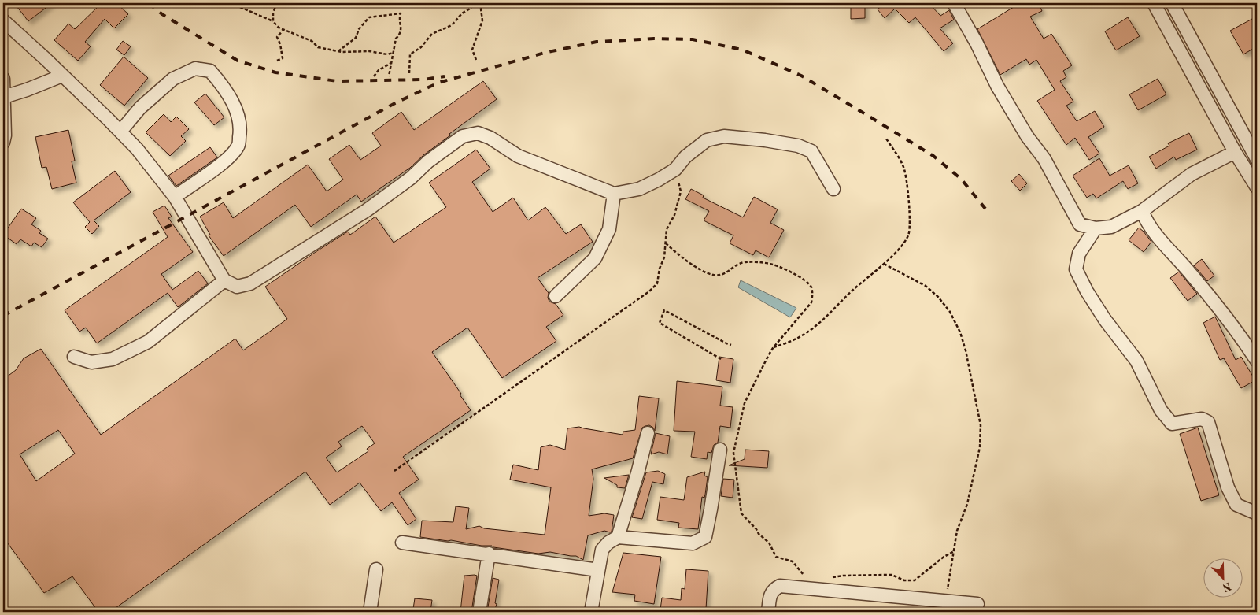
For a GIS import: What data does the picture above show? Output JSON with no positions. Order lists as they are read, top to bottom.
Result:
{
  "north": "bottom right"
}
